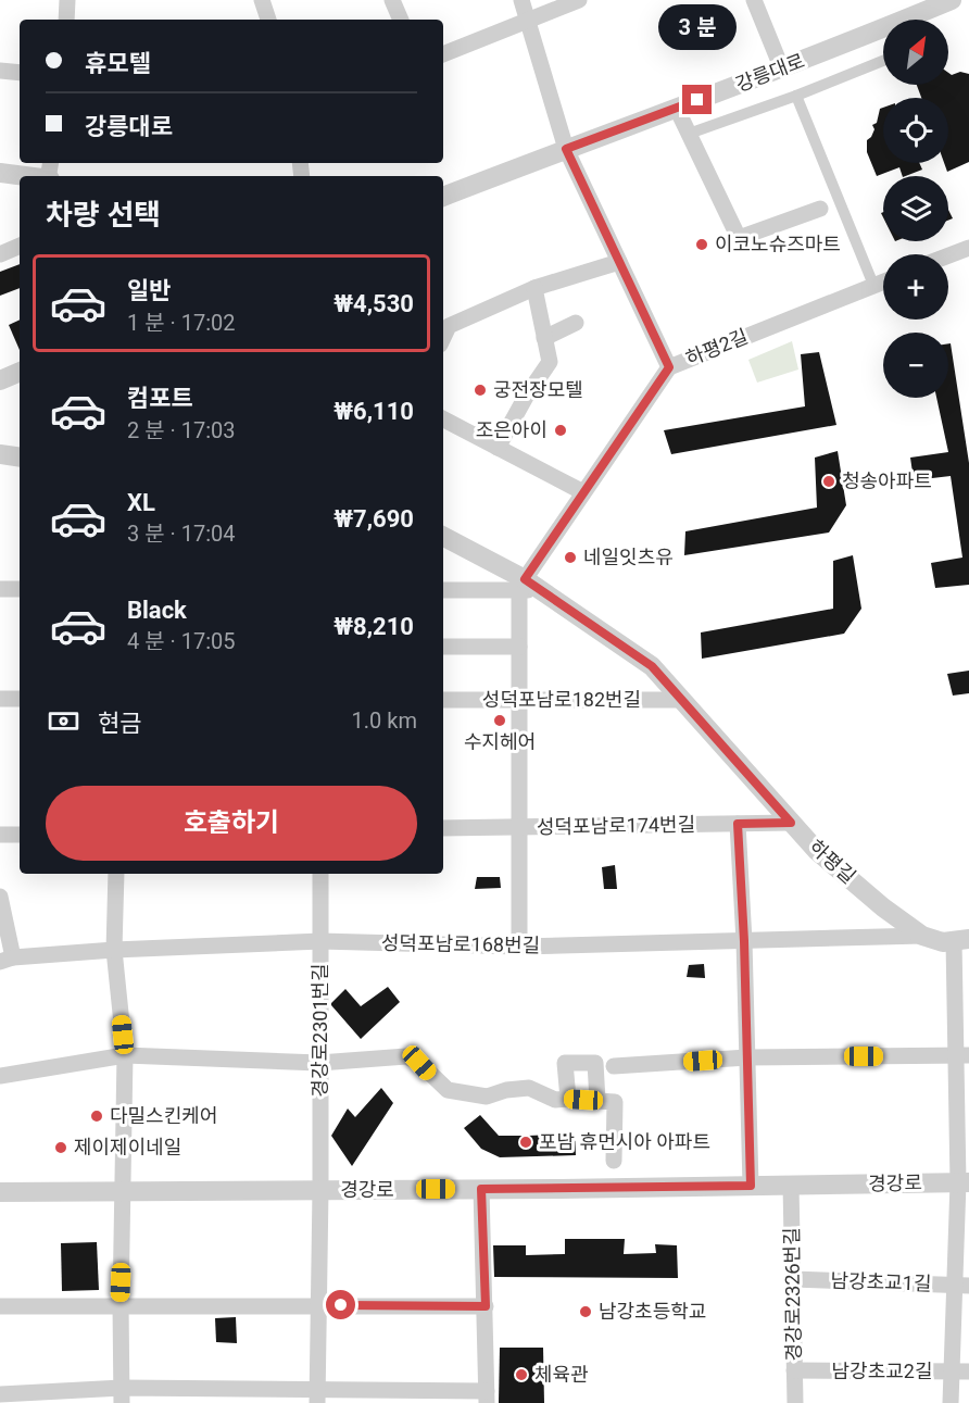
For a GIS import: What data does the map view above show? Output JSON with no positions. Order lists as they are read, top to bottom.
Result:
{
  "streets": {
    "street": [
      "강릉대로",
      "하평2길",
      "성덕포남로182번길",
      "성덕포남로174번길",
      "하평길",
      "성덕포남로168번길",
      "경강로2301번길",
      "경강로",
      "남강초교1길",
      "경강로2326번길",
      "남강초교2길"
    ]
  },
  "crossings": [
    ["하평2길", "하평길"],
    ["성덕포남로182번길", "하평길"],
    ["성덕포남로174번길", "하평길"],
    ["하평길", "성덕포남로168번길"],
    ["성덕포남로168번길", "경강로2301번길"],
    ["경강로2301번길", "경강로"],
    ["경강로", "경강로2326번길"],
    ["남강초교1길", "경강로2326번길"],
    ["경강로2326번길", "남강초교2길"]
  ],
  "places": [
    "이코노슈즈마트",
    "궁전장모텔",
    "조은아이",
    "청송아파트",
    "네일잇츠유",
    "수지헤어",
    "다밀스킨케어",
    "포남 휴먼시아 아파트",
    "제이제이네일",
    "남강초등학교",
    "체육관"
  ],
  "north": "top right",
  "page": {
    "bubble": "3 분",
    "map_buttons": ["+", "−"],
    "banner": ["휴모텔", "강릉대로"],
    "heading": "차량 선택",
    "list": [
      {
        "name": "일반",
        "note": "1 분 · 17:02",
        "value": "₩4,530"
      },
      {
        "name": "컴포트",
        "note": "2 분 · 17:03",
        "value": "₩6,110"
      },
      {
        "name": "XL",
        "note": "3 분 · 17:04",
        "value": "₩7,690"
      },
      {
        "name": "Black",
        "note": "4 분 · 17:05",
        "value": "₩8,210"
      }
    ],
    "pay": ["현금", "1.0 km"],
    "buttons": "호출하기"
  }
}
